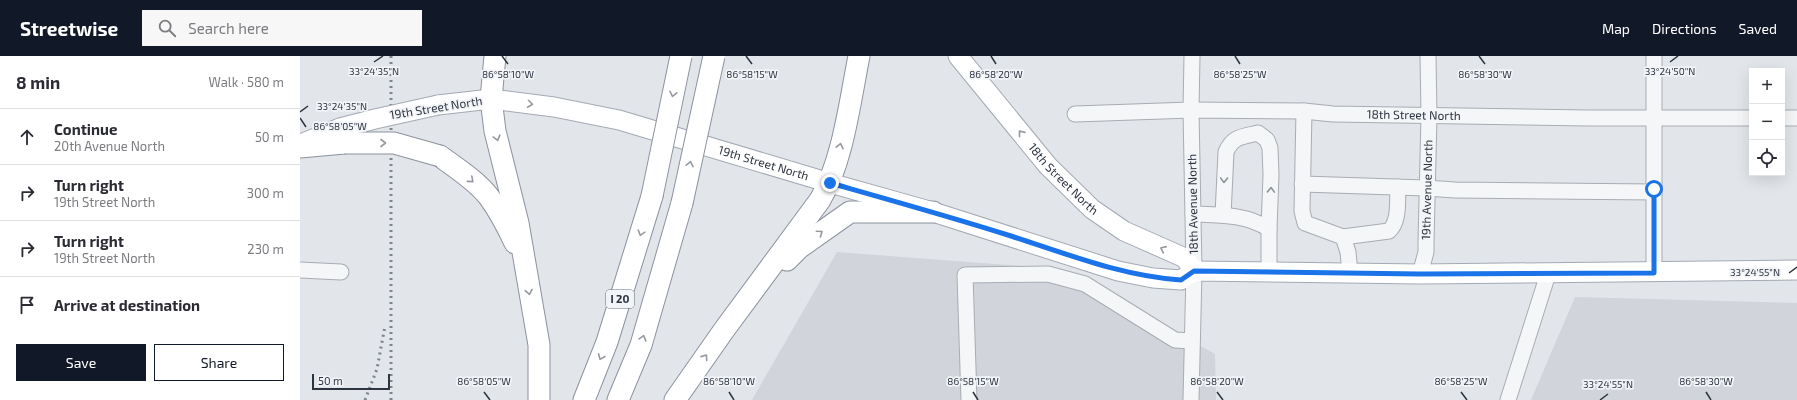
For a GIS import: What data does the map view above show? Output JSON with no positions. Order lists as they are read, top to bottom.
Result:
{
  "streets": {
    "highway": ["I 20"],
    "main road": ["19th Street North", "18th Street North"],
    "street": ["19th Avenue North", "18th Avenue North"]
  },
  "crossings": [
    ["19th Street North", "18th Street North"],
    ["19th Street North", "19th Avenue North"],
    ["19th Street North", "18th Avenue North"],
    ["18th Street North", "19th Avenue North"],
    ["18th Street North", "18th Avenue North"]
  ],
  "scale_bar": "50 m",
  "page": {
    "header": "Streetwise",
    "search": "Search here",
    "nav": ["Map", "Directions", "Saved"],
    "heading": ["8 min", "Walk · 580 m"],
    "map_buttons": ["+", "−"],
    "list": [
      ["Continue", "20th Avenue North", "50 m"],
      ["Turn right", "19th Street North", "300 m"],
      ["Turn right", "19th Street North", "230 m"],
      "Arrive at destination"
    ],
    "buttons": ["Save", "Share"],
    "scale": "50 m"
  },
  "coordinates": [
    "33°24'35\"N",
    "33°24'50\"N",
    "86°58'10\"W",
    "86°58'20\"W",
    "86°58'15\"W",
    "86°58'25\"W",
    "86°58'30\"W",
    "86°58'05\"W",
    "33°24'55\"N"
  ]
}
